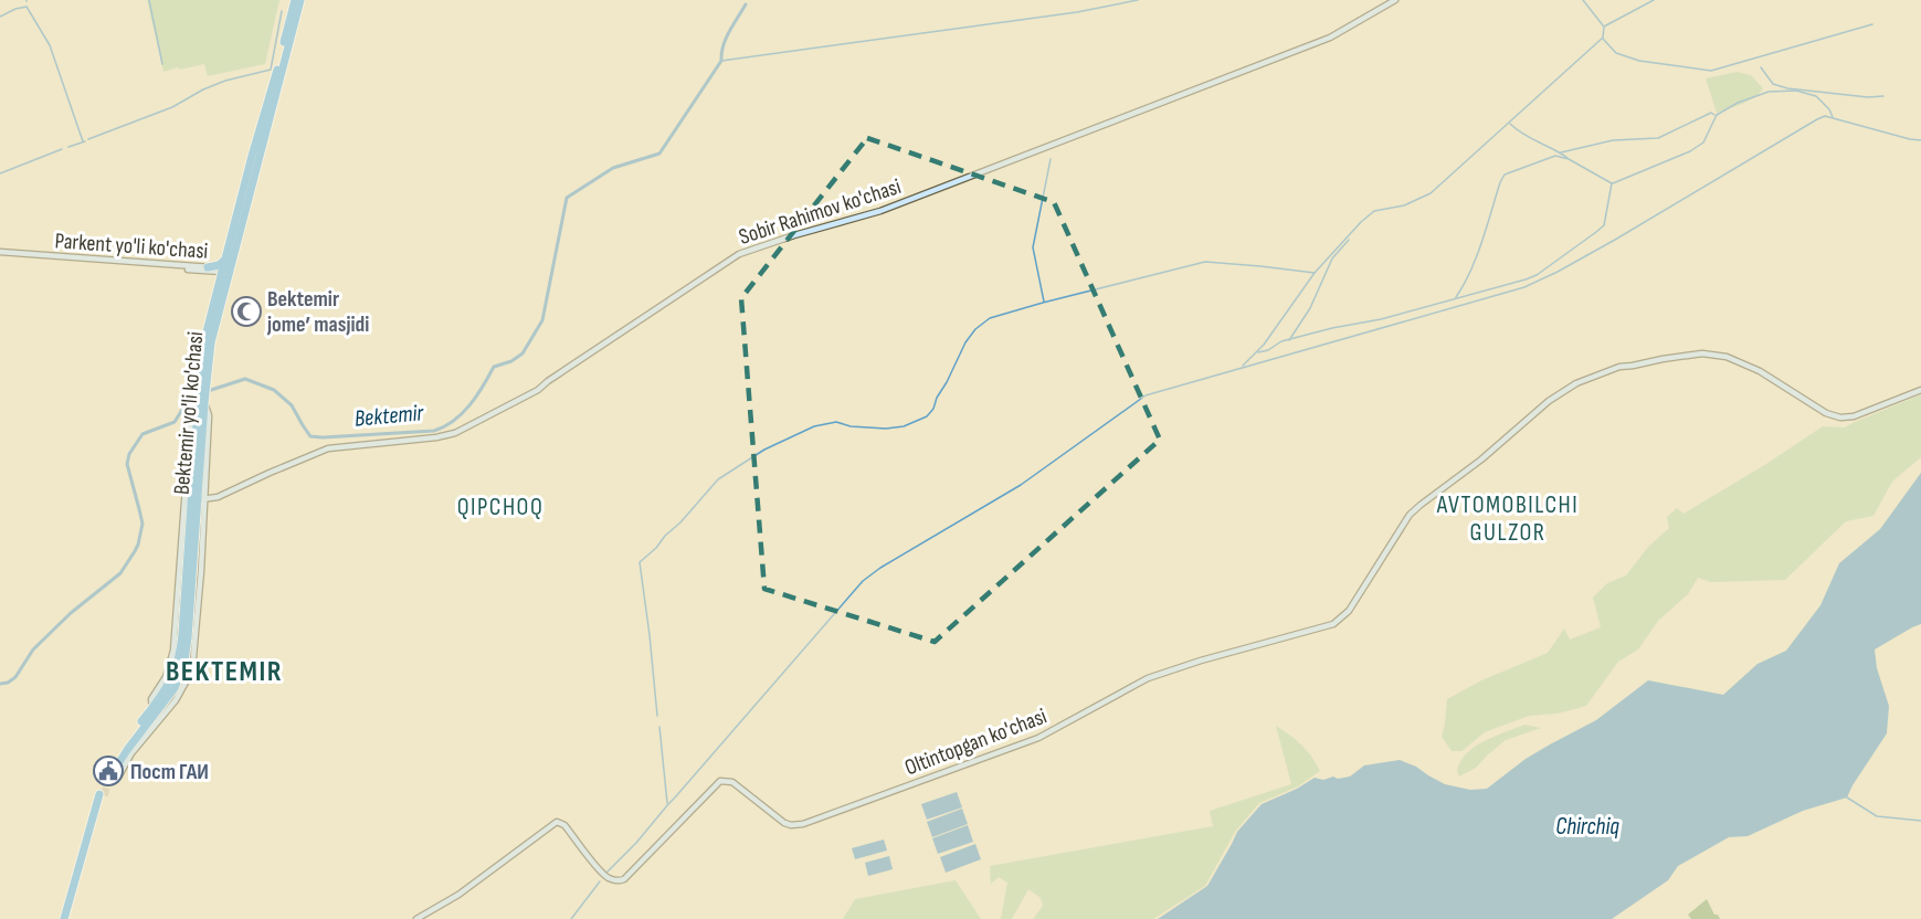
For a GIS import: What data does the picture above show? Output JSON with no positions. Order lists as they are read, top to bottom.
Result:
{
  "streets": {
    "highway": ["Bektemir yo'li ko'chasi"],
    "street": ["Sobir Rahimov ko'chasi", "Parkent yo'li ko'chasi", "Oltintopgan ko'chasi"]
  },
  "crossings": [
    ["Sobir Rahimov ko'chasi", "Bektemir yo'li ko'chasi"],
    ["Parkent yo'li ko'chasi", "Bektemir yo'li ko'chasi"]
  ],
  "districts": ["AVTOMOBILCHI GULZOR", "QIPCHOQ", "BEKTEMIR"],
  "water": ["Bektemir", "Chirchiq"],
  "places": {
    "mosque": ["Bektemir jome’ masjidi"],
    "public building": ["Пост ГАИ"]
  }
}
